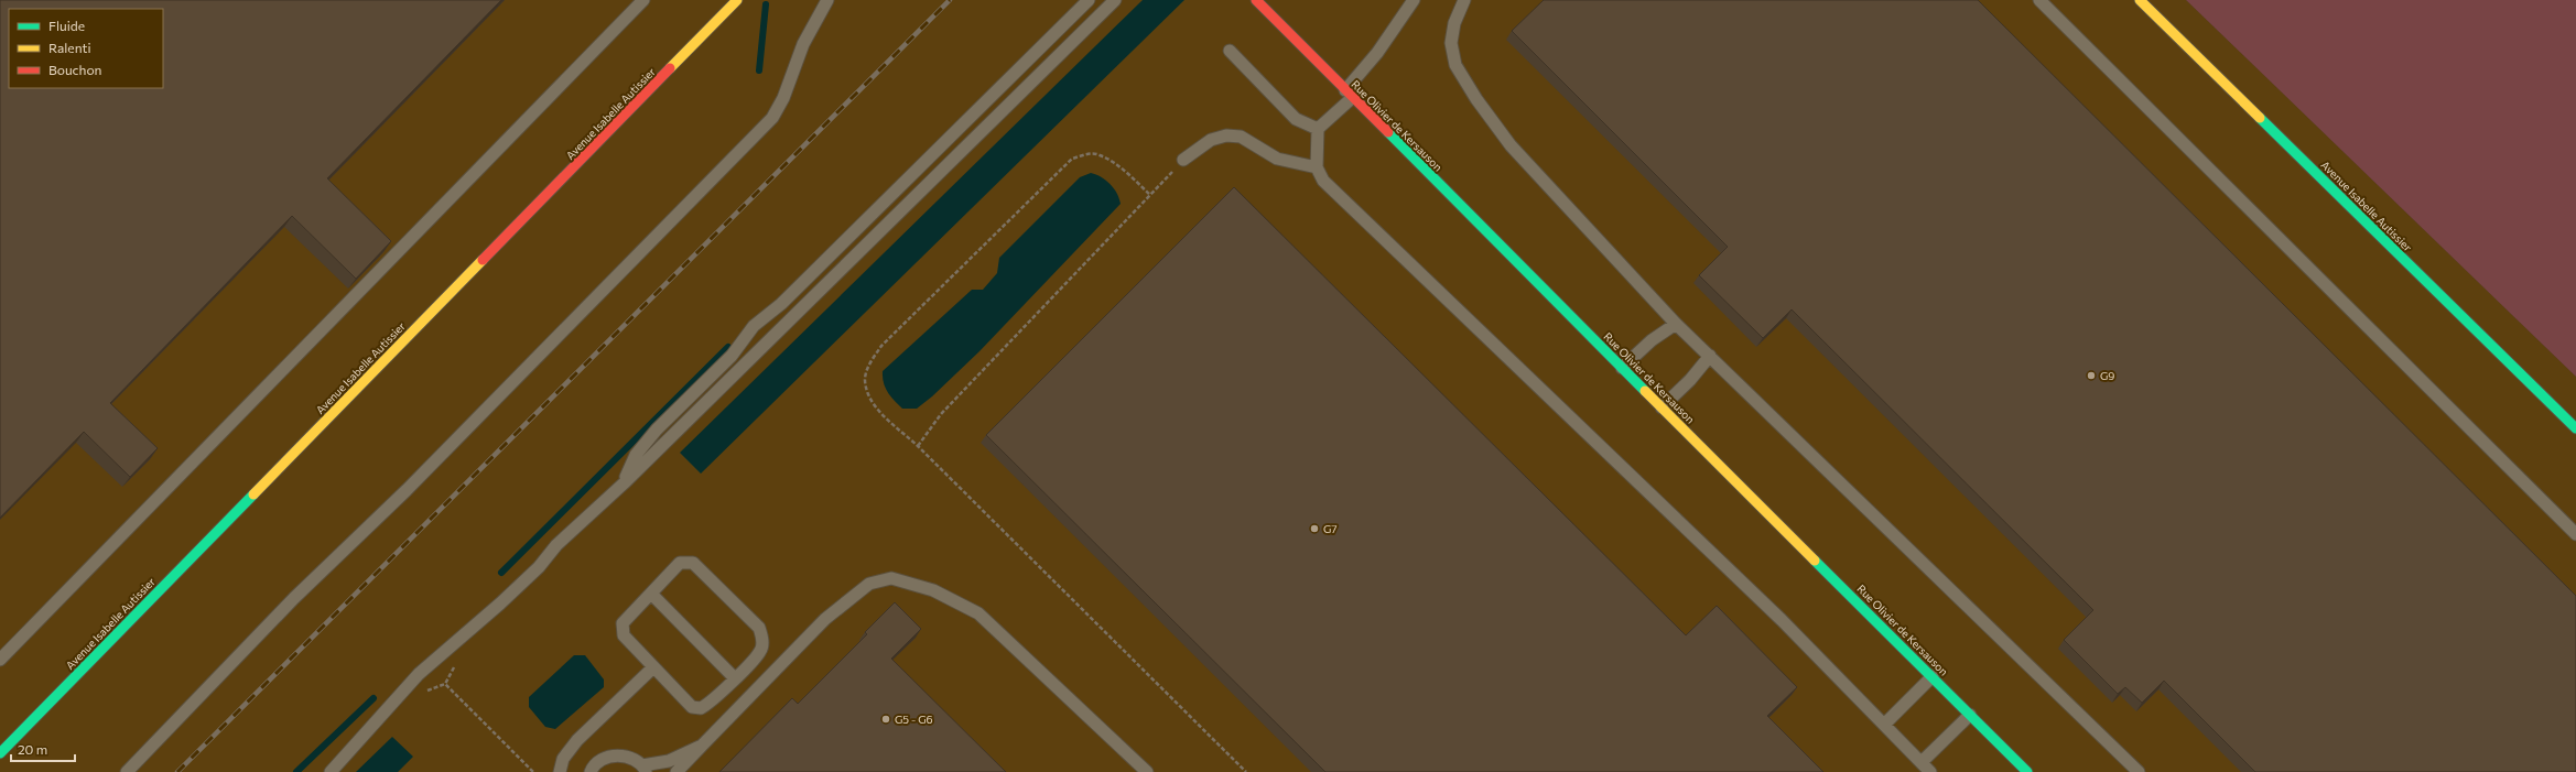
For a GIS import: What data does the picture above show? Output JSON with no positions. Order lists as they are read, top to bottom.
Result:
{
  "streets": {
    "street": ["Avenue Isabelle Autissier", "Rue Olivier de Kersauson"]
  },
  "places": ["G9", "G7", "G5 - G6"],
  "legend": ["Fluide", "Ralenti", "Bouchon"],
  "scale_bar": "20 m"
}
